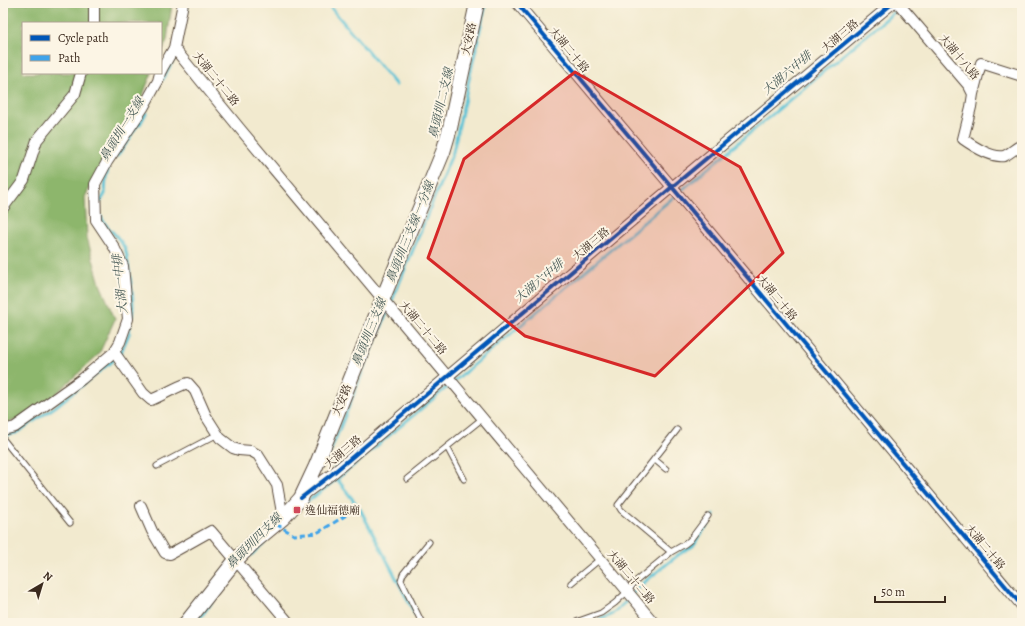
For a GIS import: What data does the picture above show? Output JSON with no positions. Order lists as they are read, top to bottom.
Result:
{
  "streets": {
    "street": [
      "大湖三路",
      "大安路",
      "大湖二十路",
      "大湖十八路",
      "大湖二十二路"
    ]
  },
  "crossings": [
    ["大湖三路", "大安路"],
    ["大湖三路", "大湖二十路"],
    ["大湖三路", "大湖二十二路"],
    ["大安路", "大湖二十二路"]
  ],
  "water": [
    "大湖六中排",
    "鼻頭圳二支線",
    "鼻頭圳一支線",
    "鼻頭圳三支線一分線",
    "大湖一中排",
    "鼻頭圳三支線",
    "鼻頭圳四支線"
  ],
  "places": {
    "transit": ["逸仙福德廟"]
  },
  "legend": ["Cycle path", "Path"],
  "scale_bar": "50 m",
  "north": "top right"
}
